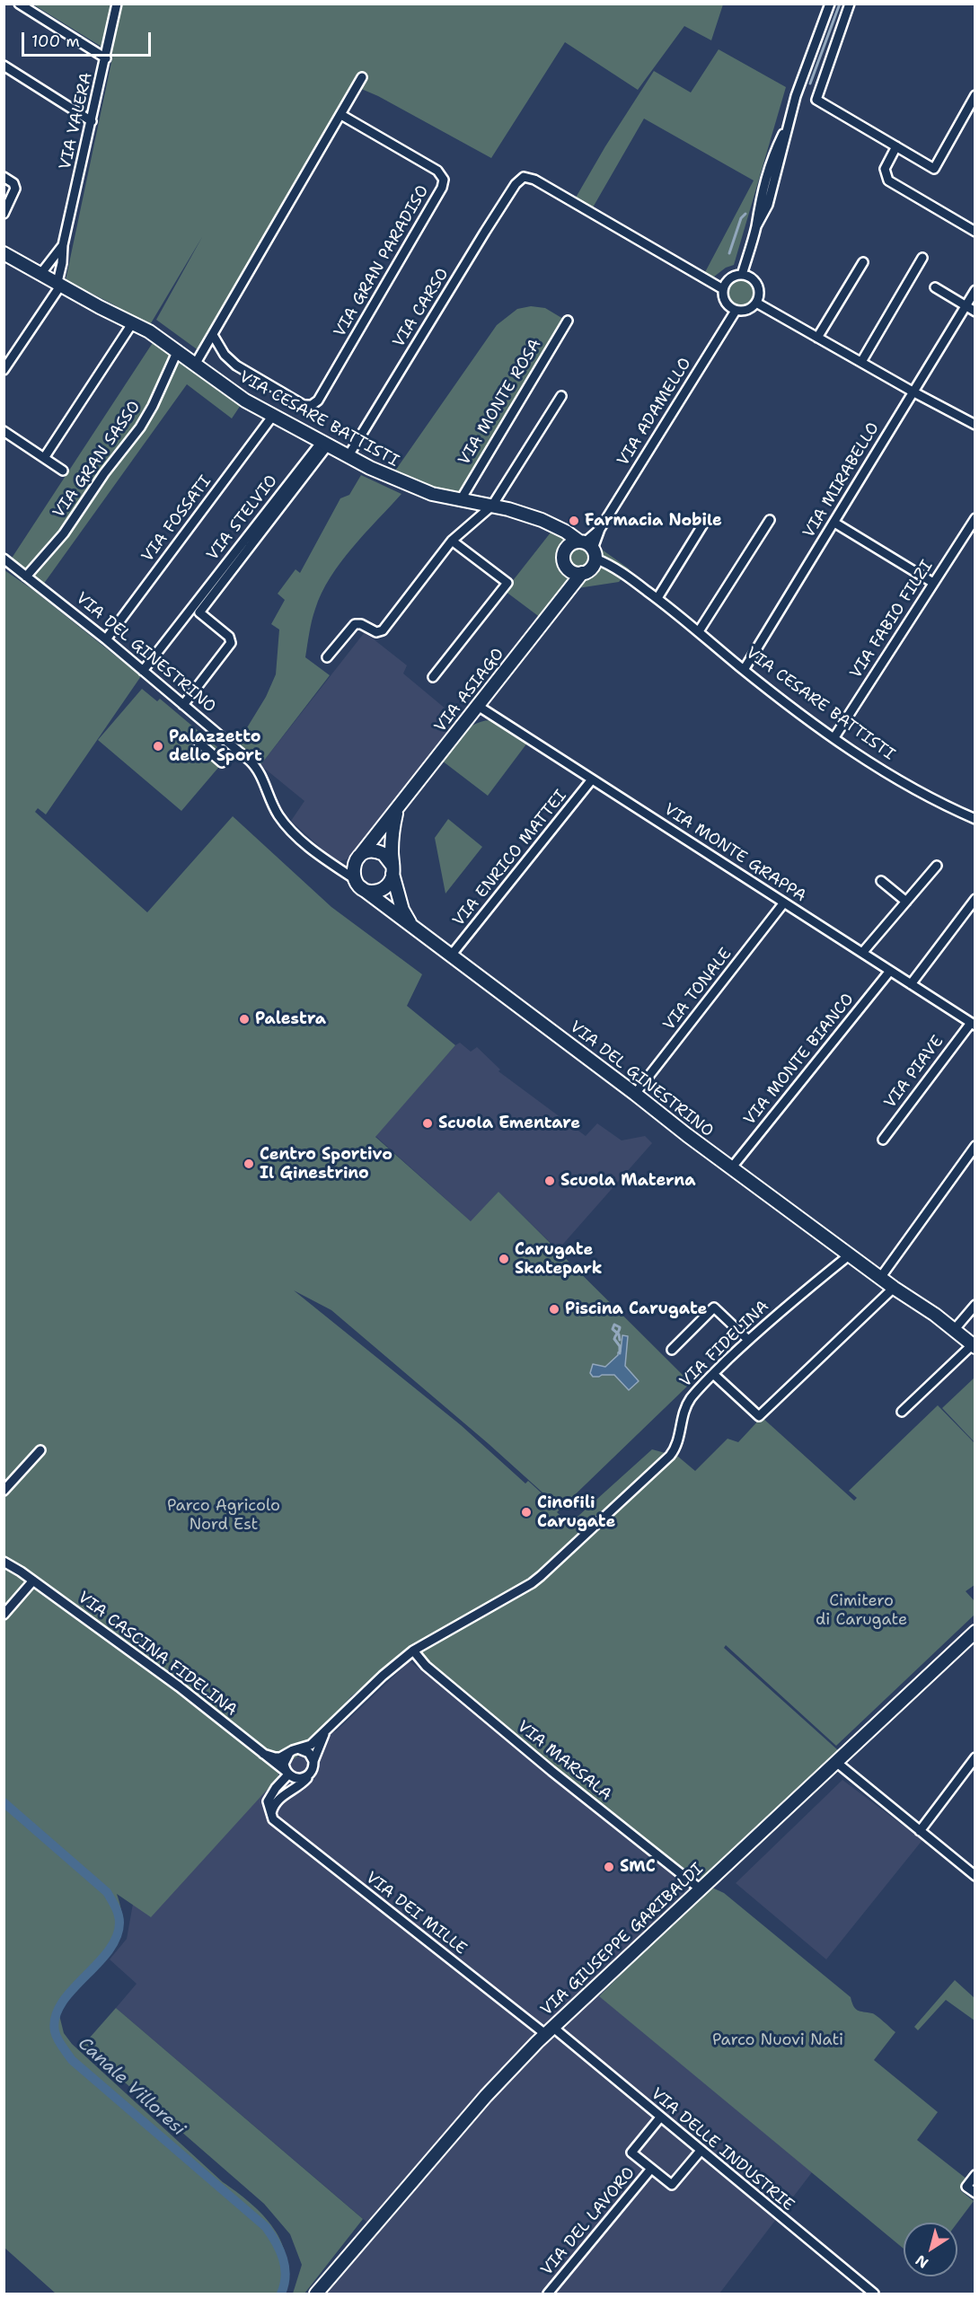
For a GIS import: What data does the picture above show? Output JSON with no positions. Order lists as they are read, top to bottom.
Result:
{
  "streets": {
    "street": [
      "VIA VALERA",
      "VIA GRAN PARADISO",
      "VIA CARSO",
      "VIA MONTE ROSA",
      "VIA ADAMELLO",
      "VIA CESARE BATTISTI",
      "VIA GRAN SASSO",
      "VIA MIRABELLO",
      "VIA STELVIO",
      "VIA FOSSATI",
      "VIA FABIO FILZI",
      "VIA DEL GINESTRINO",
      "VIA ASIAGO",
      "VIA MONTE GRAPPA",
      "VIA ENRICO MATTEI",
      "VIA TONALE",
      "VIA MONTE BIANCO",
      "VIA PIAVE",
      "VIA FIDELINA",
      "VIA CASCINA FIDELINA",
      "VIA MARSALA",
      "VIA DEI MILLE",
      "VIA GIUSEPPE GARIBALDI",
      "VIA DELLE INDUSTRIE",
      "VIA DEL LAVORO"
    ]
  },
  "crossings": [
    ["VIA VALERA", "VIA CESARE BATTISTI"],
    ["VIA CARSO", "VIA ADAMELLO"],
    ["VIA CARSO", "VIA CESARE BATTISTI"],
    ["VIA MONTE ROSA", "VIA CESARE BATTISTI"],
    ["VIA ADAMELLO", "VIA CESARE BATTISTI"],
    ["VIA ADAMELLO", "VIA ASIAGO"],
    ["VIA CESARE BATTISTI", "VIA GRAN SASSO"],
    ["VIA CESARE BATTISTI", "VIA MIRABELLO"],
    ["VIA CESARE BATTISTI", "VIA STELVIO"],
    ["VIA CESARE BATTISTI", "VIA FOSSATI"],
    ["VIA CESARE BATTISTI", "VIA FABIO FILZI"],
    ["VIA CESARE BATTISTI", "VIA ASIAGO"],
    ["VIA GRAN SASSO", "VIA DEL GINESTRINO"],
    ["VIA STELVIO", "VIA DEL GINESTRINO"],
    ["VIA FOSSATI", "VIA DEL GINESTRINO"],
    ["VIA DEL GINESTRINO", "VIA ASIAGO"],
    ["VIA DEL GINESTRINO", "VIA ENRICO MATTEI"],
    ["VIA DEL GINESTRINO", "VIA TONALE"],
    ["VIA DEL GINESTRINO", "VIA MONTE BIANCO"],
    ["VIA DEL GINESTRINO", "VIA FIDELINA"],
    ["VIA ASIAGO", "VIA MONTE GRAPPA"],
    ["VIA MONTE GRAPPA", "VIA ENRICO MATTEI"],
    ["VIA MONTE GRAPPA", "VIA TONALE"],
    ["VIA MONTE GRAPPA", "VIA MONTE BIANCO"],
    ["VIA MONTE GRAPPA", "VIA PIAVE"],
    ["VIA FIDELINA", "VIA CASCINA FIDELINA"],
    ["VIA FIDELINA", "VIA MARSALA"],
    ["VIA MARSALA", "VIA GIUSEPPE GARIBALDI"],
    ["VIA DEI MILLE", "VIA GIUSEPPE GARIBALDI"],
    ["VIA DEI MILLE", "VIA DELLE INDUSTRIE"],
    ["VIA GIUSEPPE GARIBALDI", "VIA DELLE INDUSTRIE"]
  ],
  "water": ["Canale Villoresi"],
  "parks": ["Parco Agricolo Nord Est", "Cimitero di Carugate", "Parco Nuovi Nati"],
  "places": [
    "Farmacia Nobile",
    "Palazzetto dello Sport",
    "Palestra",
    "Scuola Ementare",
    "Centro Sportivo Il Ginestrino",
    "Scuola Materna",
    "Carugate Skatepark",
    "Piscina Carugate",
    "Cinofili Carugate",
    "SMC"
  ],
  "scale_bar": "100 m",
  "north": "bottom left"
}
